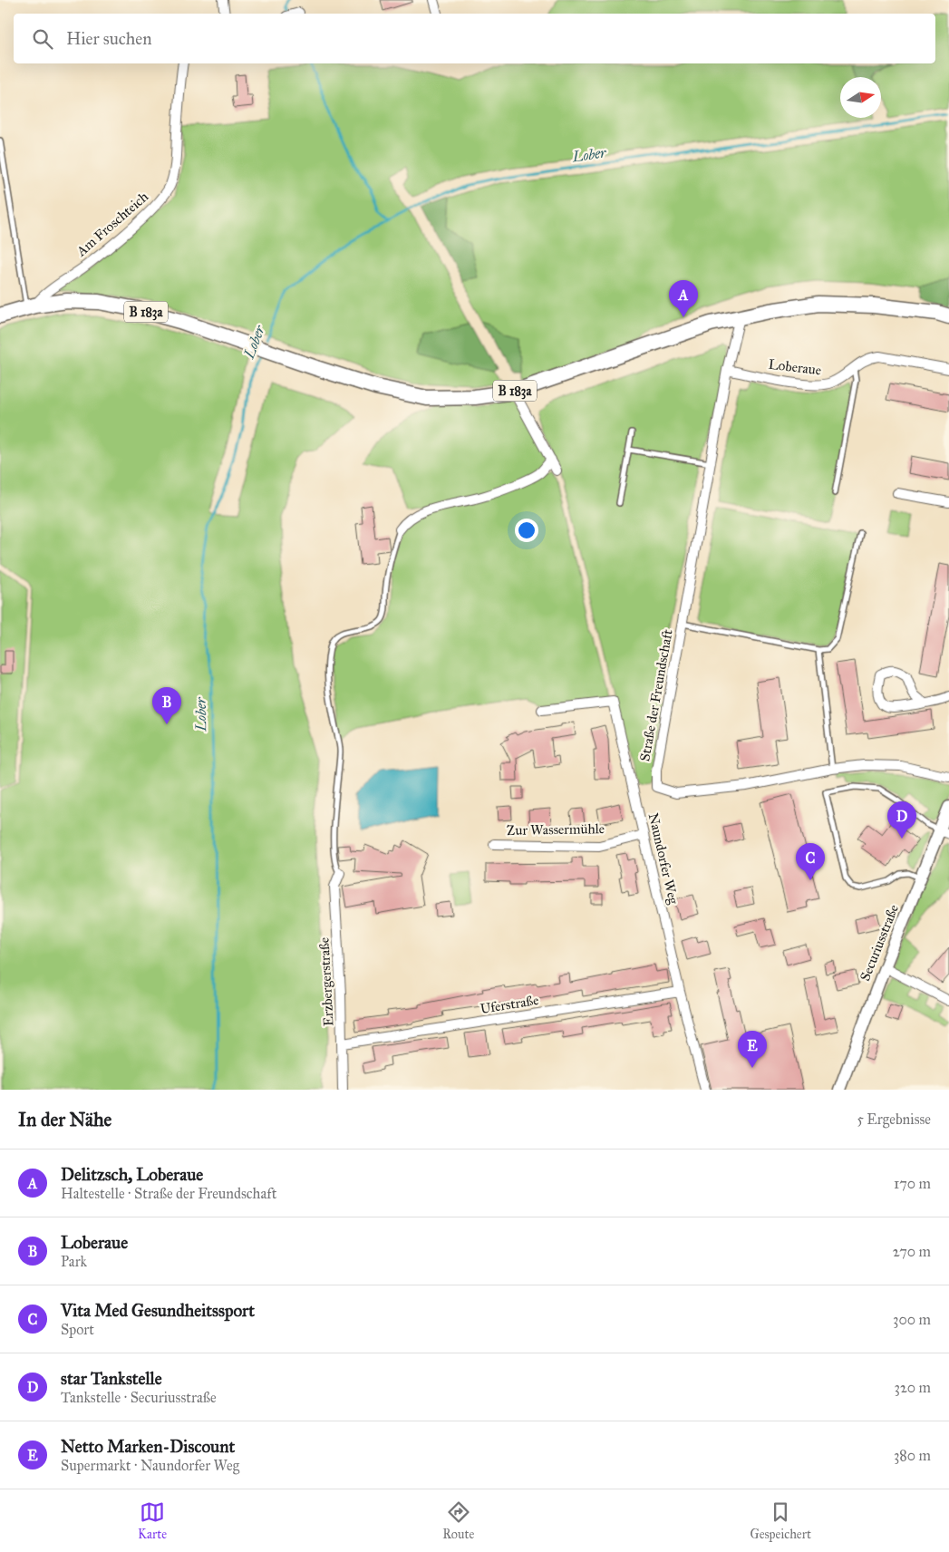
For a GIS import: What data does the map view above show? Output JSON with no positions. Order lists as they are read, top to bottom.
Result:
{
  "streets": {
    "main road": ["B 183a"],
    "street": [
      "Am Froschteich",
      "Loberaue",
      "Straße der Freundschaft",
      "Zur Wassermühle",
      "Naundorfer Weg",
      "Securiusstraße",
      "Erzbergerstraße",
      "Uferstraße"
    ]
  },
  "crossings": [
    ["Am Froschteich", "B 183a"],
    ["B 183a", "Straße der Freundschaft"],
    ["Loberaue", "Straße der Freundschaft"],
    ["Zur Wassermühle", "Naundorfer Weg"],
    ["Naundorfer Weg", "Uferstraße"],
    ["Erzbergerstraße", "Uferstraße"]
  ],
  "water": ["Lober"],
  "north": "right",
  "page": {
    "search": "Hier suchen",
    "pins": [
      "A",
      "B",
      "D",
      "C",
      "E"
    ],
    "heading": ["In der Nähe", "5 Ergebnisse"],
    "list": [
      {
        "mark": "A",
        "name": "Delitzsch, Loberaue",
        "note": "Haltestelle · Straße der Freundschaft",
        "value": "170 m"
      },
      {
        "mark": "B",
        "name": "Loberaue",
        "note": "Park",
        "value": "270 m"
      },
      {
        "mark": "C",
        "name": "Vita Med Gesundheitssport",
        "note": "Sport",
        "value": "300 m"
      },
      {
        "mark": "D",
        "name": "star Tankstelle",
        "note": "Tankstelle · Securiusstraße",
        "value": "320 m"
      },
      {
        "mark": "E",
        "name": "Netto Marken-Discount",
        "note": "Supermarkt · Naundorfer Weg",
        "value": "380 m"
      }
    ],
    "nav": ["Karte", "Route", "Gespeichert"]
  }
}
